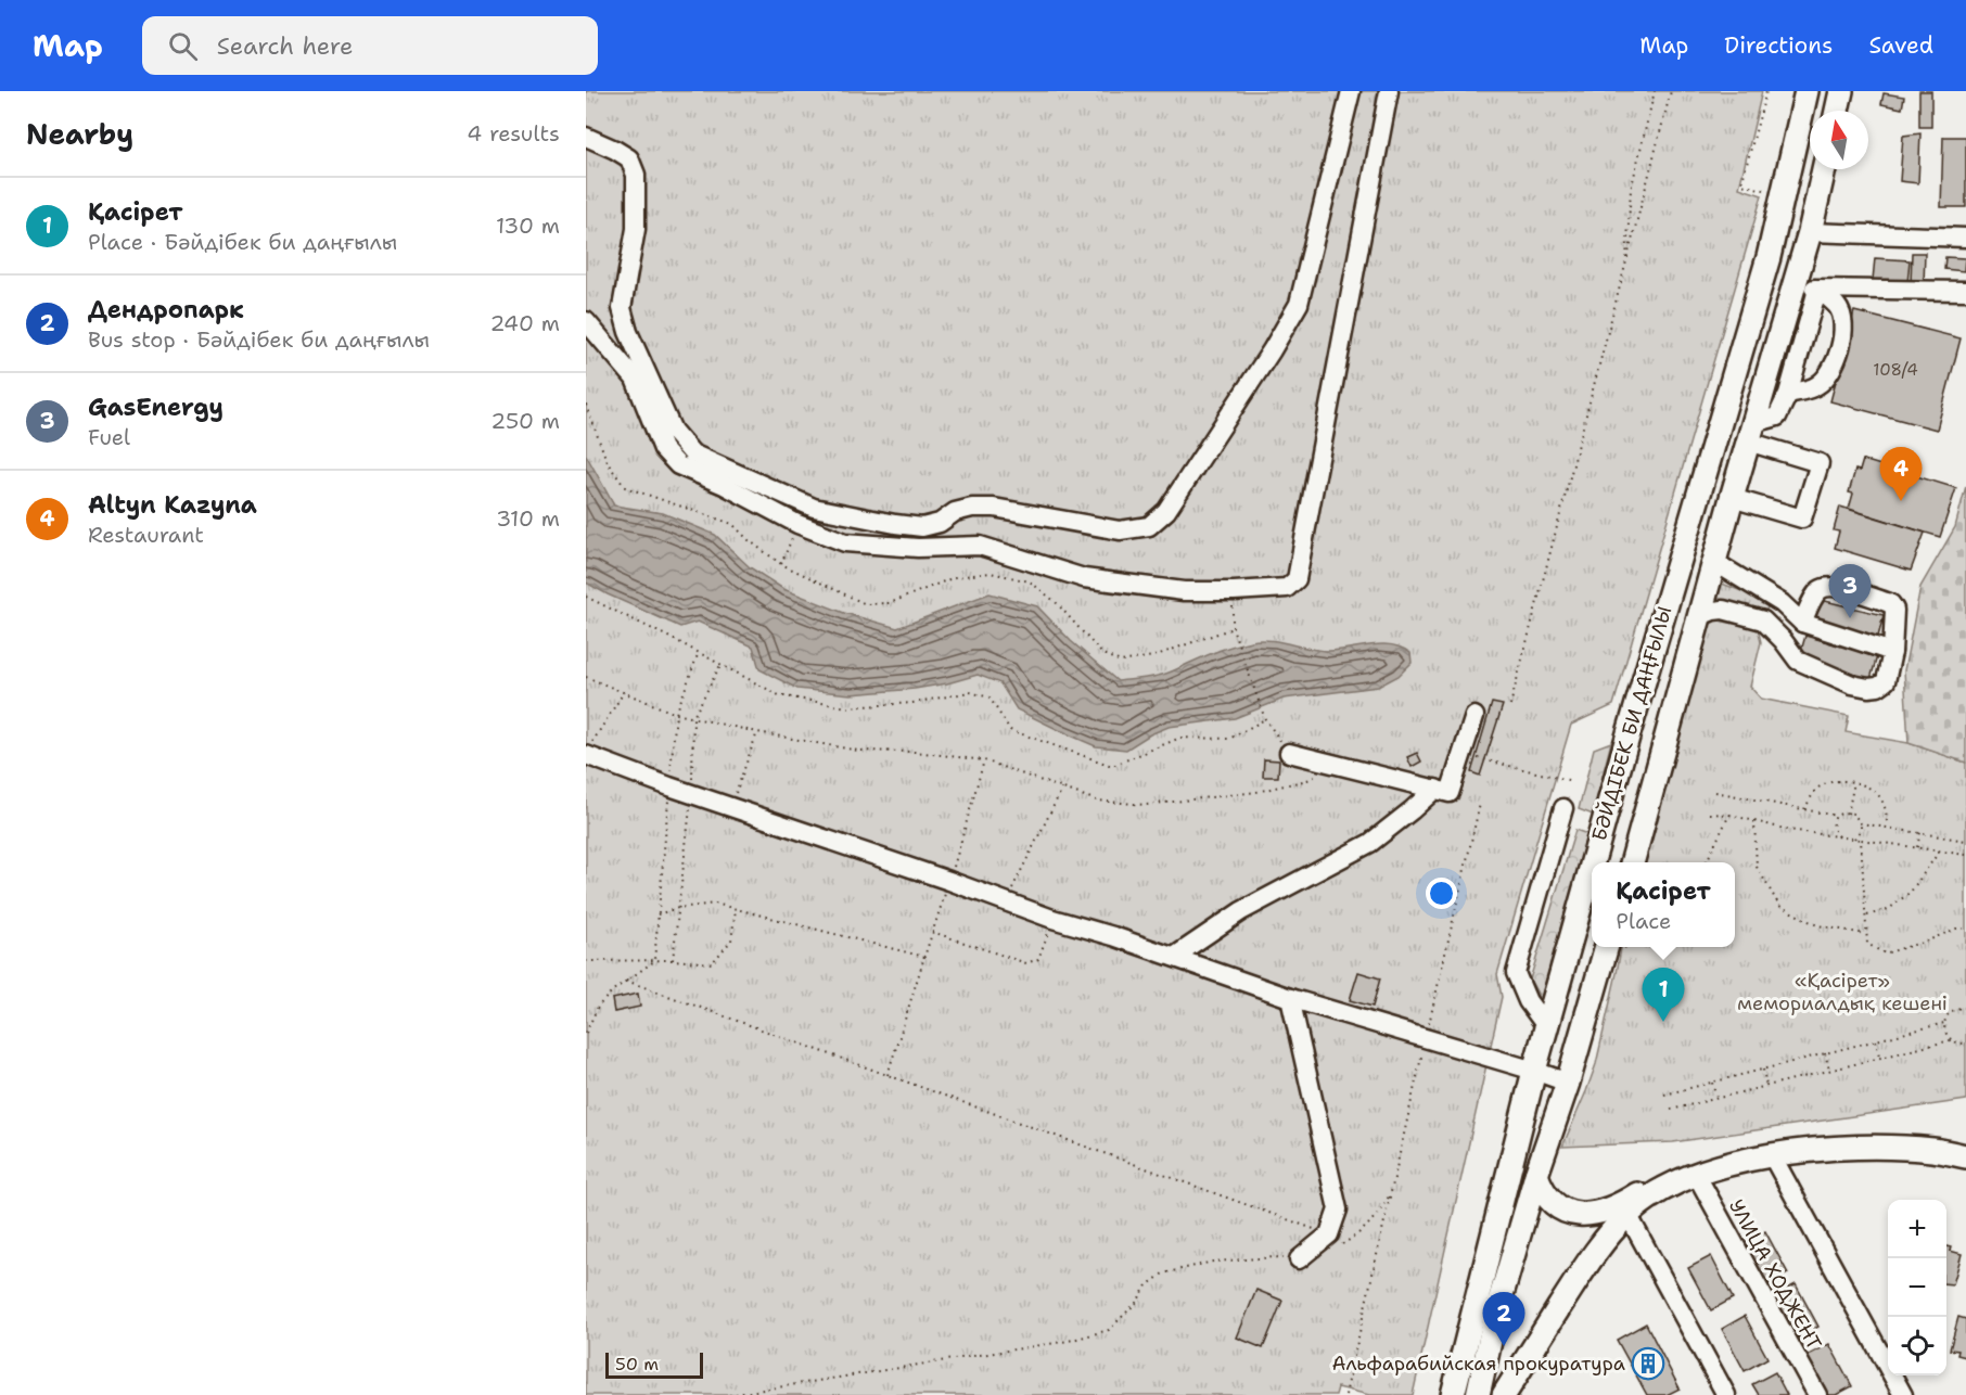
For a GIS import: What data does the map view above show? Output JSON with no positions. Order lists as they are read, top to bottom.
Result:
{
  "streets": {
    "main road": ["БӘЙДІБЕК БИ ДАҢҒЫЛЫ"],
    "street": ["УЛИЦА ХОДЖЕНТ"]
  },
  "parks": ["«Қасірет» мемориалдық кешені"],
  "places": {
    "building": ["Альфарабийская прокуратура"]
  },
  "house_numbers": ["108/4"],
  "scale_bar": "50 m",
  "north": "top",
  "page": {
    "header": "Map",
    "search": "Search here",
    "nav": ["Map", "Directions", "Saved"],
    "heading": ["Nearby", "4 results"],
    "list": [
      {
        "mark": "1",
        "name": "Қасірет",
        "note": "Place · Бәйдібек би даңғылы",
        "value": "130 m"
      },
      {
        "mark": "2",
        "name": "Дендропарк",
        "note": "Bus stop · Бәйдібек би даңғылы",
        "value": "240 m"
      },
      {
        "mark": "3",
        "name": "GasEnergy",
        "note": "Fuel",
        "value": "250 m"
      },
      {
        "mark": "4",
        "name": "Altyn Kazyna",
        "note": "Restaurant",
        "value": "310 m"
      }
    ],
    "pins": [
      "4",
      "3",
      "1",
      "2"
    ],
    "popup": ["Қасірет", "Place"],
    "map_buttons": ["+", "−"],
    "scale": "50 m"
  }
}
